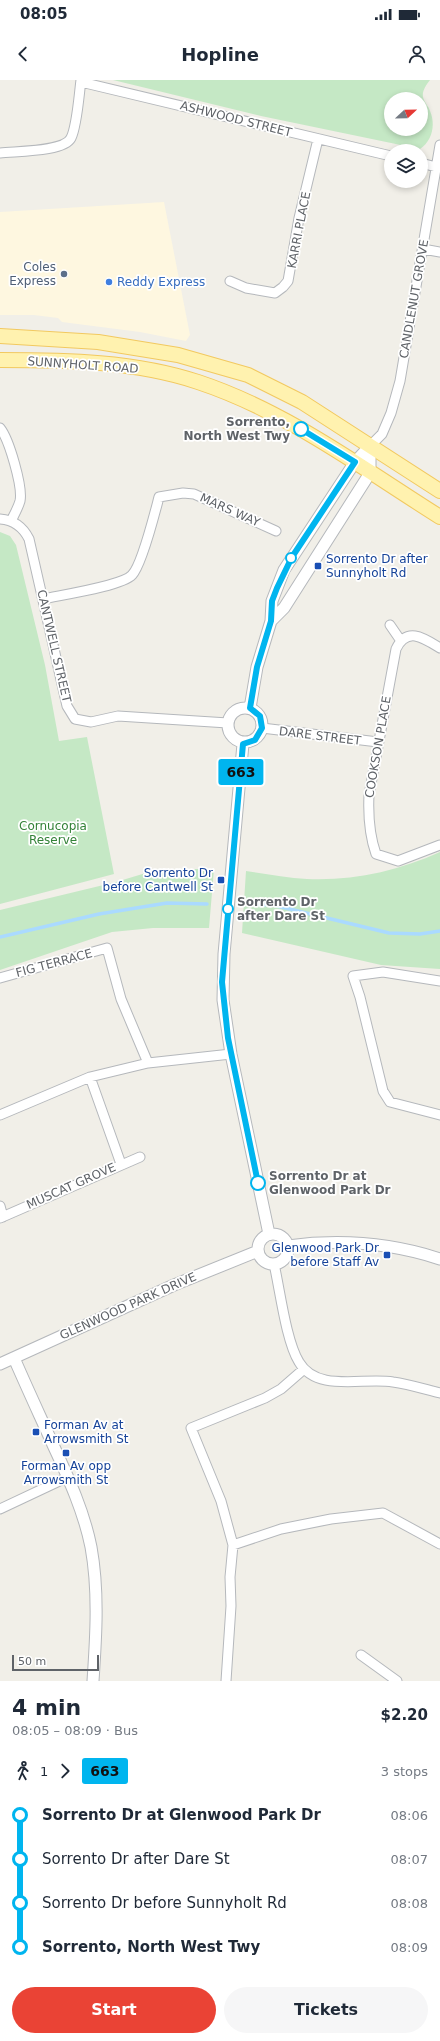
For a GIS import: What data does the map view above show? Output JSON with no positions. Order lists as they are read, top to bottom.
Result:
{
  "streets": {
    "main road": ["SUNNYHOLT ROAD"],
    "street": [
      "ASHWOOD STREET",
      "KARRI PLACE",
      "CANDLENUT GROVE",
      "MARS WAY",
      "CANTWELL STREET",
      "DARE STREET",
      "COOKSON PLACE",
      "FIG TERRACE",
      "MUSCAT GROVE",
      "GLENWOOD PARK DRIVE"
    ]
  },
  "crossings": [
    ["ASHWOOD STREET", "KARRI PLACE"],
    ["CANDLENUT GROVE", "SUNNYHOLT ROAD"],
    ["MARS WAY", "CANTWELL STREET"],
    ["CANTWELL STREET", "DARE STREET"],
    ["DARE STREET", "COOKSON PLACE"]
  ],
  "parks": ["Cornucopia Reserve"],
  "places": {
    "other": [
      "Coles Express",
      "Reddy Express",
      "Sorrento, North West Twy",
      "Sorrento Dr after Dare St",
      "Sorrento Dr at Glenwood Park Dr"
    ],
    "transit": [
      "Sorrento Dr after Sunnyholt Rd",
      "Sorrento Dr before Cantwell St",
      "Glenwood Park Dr before Staff Av",
      "Forman Av at Arrowsmith St",
      "Forman Av opp Arrowsmith St"
    ]
  },
  "lines": ["bus line 663"],
  "scale_bar": "50 m",
  "north": "right",
  "page": {
    "status": "08:05",
    "header": "Hopline",
    "on_map": "663",
    "scale": "50 m",
    "heading": ["4 min", "08:05 – 08:09 · Bus", "$2.20"],
    "legs": ["1", "663", "3 stops"],
    "list": [
      {
        "name": "Sorrento Dr at Glenwood Park Dr",
        "value": "08:06"
      },
      {
        "name": "Sorrento Dr after Dare St",
        "value": "08:07"
      },
      {
        "name": "Sorrento Dr before Sunnyholt Rd",
        "value": "08:08"
      },
      {
        "name": "Sorrento, North West Twy",
        "value": "08:09"
      }
    ],
    "buttons": ["Start", "Tickets"]
  }
}
